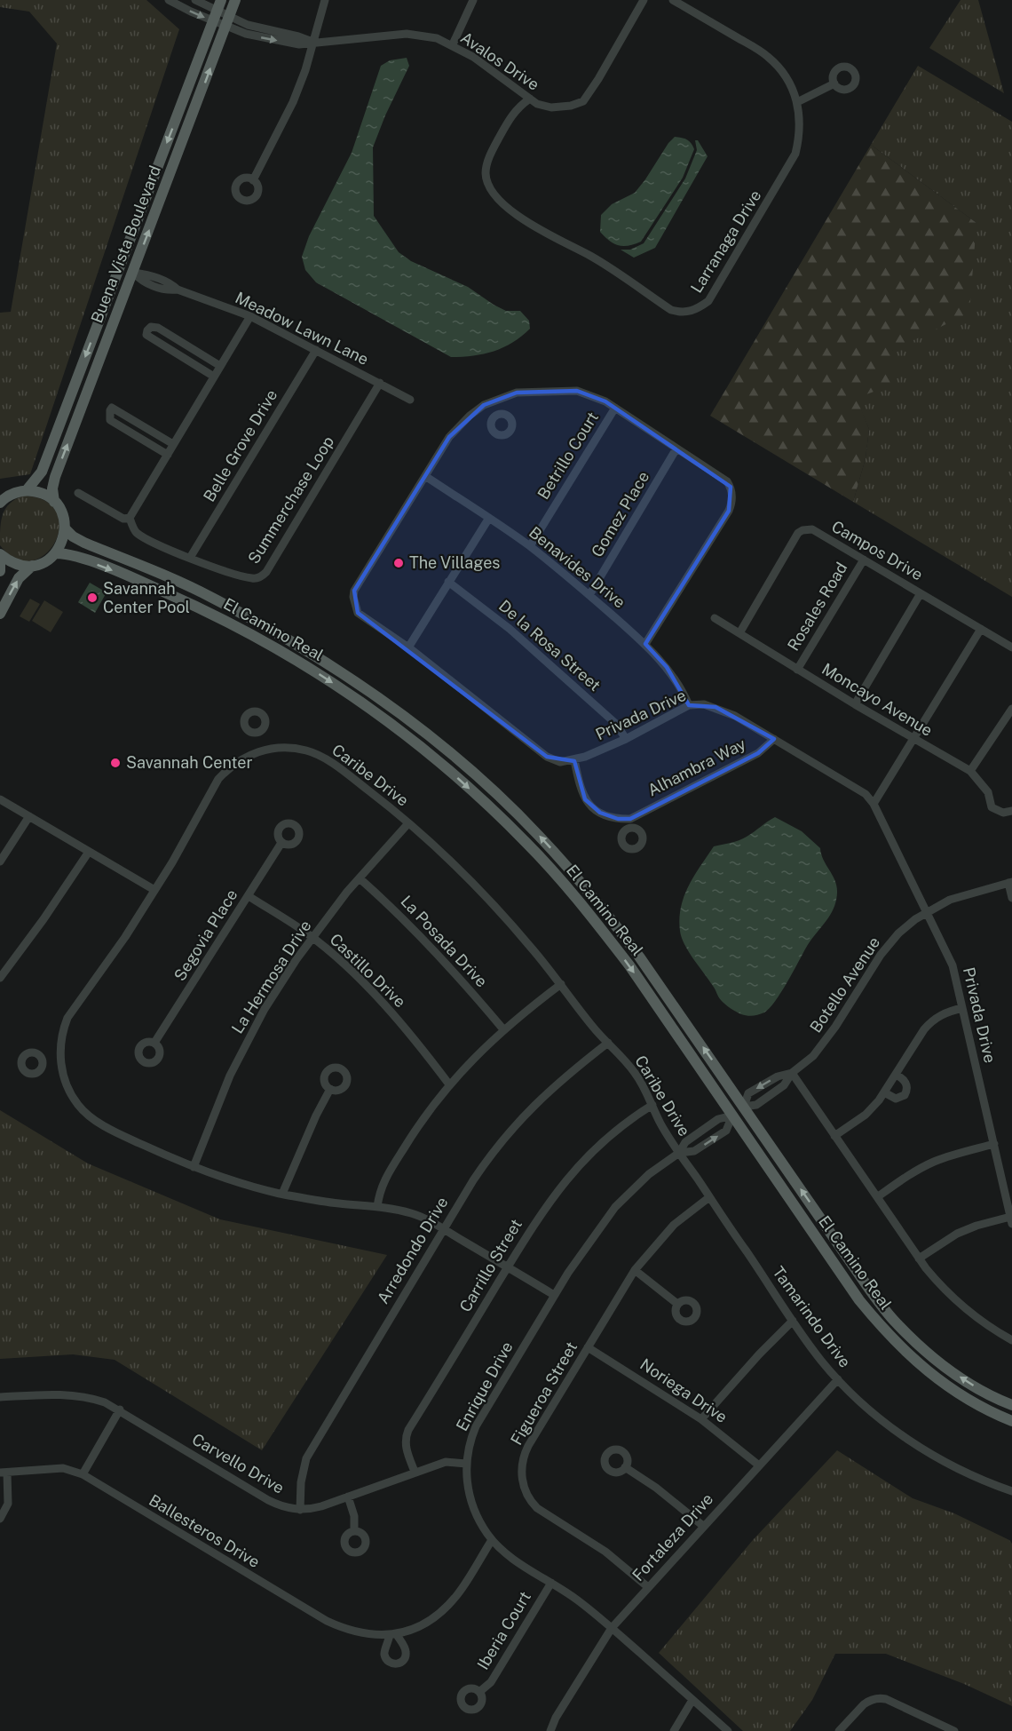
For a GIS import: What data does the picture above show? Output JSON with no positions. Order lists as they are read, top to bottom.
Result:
{
  "streets": {
    "main road": ["Buena Vista Boulevard", "El Camino Real"],
    "street": [
      "Avalos Drive",
      "Larranaga Drive",
      "Meadow Lawn Lane",
      "Belle Grove Drive",
      "Betrillo Court",
      "Summerchase Loop",
      "Gomez Place",
      "Campos Drive",
      "Benavides Drive",
      "Rosales Road",
      "De la Rosa Street",
      "Moncayo Avenue",
      "Privada Drive",
      "Alhambra Way",
      "Caribe Drive",
      "Segovia Place",
      "La Posada Drive",
      "Castillo Drive",
      "La Hermosa Drive",
      "Botello Avenue",
      "Arredondo Drive",
      "Carrillo Street",
      "Tamarindo Drive",
      "Enrique Drive",
      "Noriega Drive",
      "Figueroa Street",
      "Carvello Drive",
      "Ballesteros Drive",
      "Fortaleza Drive",
      "Iberia Court"
    ]
  },
  "crossings": [
    ["Avalos Drive", "Larranaga Drive"],
    ["Avalos Drive", "Buena Vista Boulevard"],
    ["Buena Vista Boulevard", "Meadow Lawn Lane"],
    ["Meadow Lawn Lane", "Belle Grove Drive"],
    ["Meadow Lawn Lane", "Summerchase Loop"],
    ["Belle Grove Drive", "Summerchase Loop"],
    ["Betrillo Court", "Benavides Drive"],
    ["Betrillo Court", "Privada Drive"],
    ["Gomez Place", "Benavides Drive"],
    ["Gomez Place", "Privada Drive"],
    ["Campos Drive", "Rosales Road"],
    ["Campos Drive", "Moncayo Avenue"],
    ["Benavides Drive", "Privada Drive"],
    ["Rosales Road", "Moncayo Avenue"],
    ["El Camino Real", "Botello Avenue"],
    ["El Camino Real", "Enrique Drive"],
    ["De la Rosa Street", "Privada Drive"],
    ["Privada Drive", "Alhambra Way"],
    ["Privada Drive", "Botello Avenue"],
    ["Caribe Drive", "La Hermosa Drive"],
    ["Caribe Drive", "Arredondo Drive"],
    ["Caribe Drive", "Carrillo Street"],
    ["Caribe Drive", "Tamarindo Drive"],
    ["Caribe Drive", "Enrique Drive"],
    ["Segovia Place", "Castillo Drive"],
    ["La Posada Drive", "La Hermosa Drive"],
    ["Castillo Drive", "La Hermosa Drive"],
    ["Arredondo Drive", "Carvello Drive"],
    ["Carrillo Street", "Carvello Drive"],
    ["Tamarindo Drive", "Enrique Drive"],
    ["Tamarindo Drive", "Figueroa Street"],
    ["Tamarindo Drive", "Fortaleza Drive"],
    ["Enrique Drive", "Carvello Drive"],
    ["Enrique Drive", "Ballesteros Drive"],
    ["Enrique Drive", "Fortaleza Drive"],
    ["Enrique Drive", "Iberia Court"],
    ["Noriega Drive", "Figueroa Street"],
    ["Noriega Drive", "Fortaleza Drive"],
    ["Figueroa Street", "Fortaleza Drive"]
  ],
  "places": ["The Villages", "Savannah Center Pool", "Savannah Center"]
}
